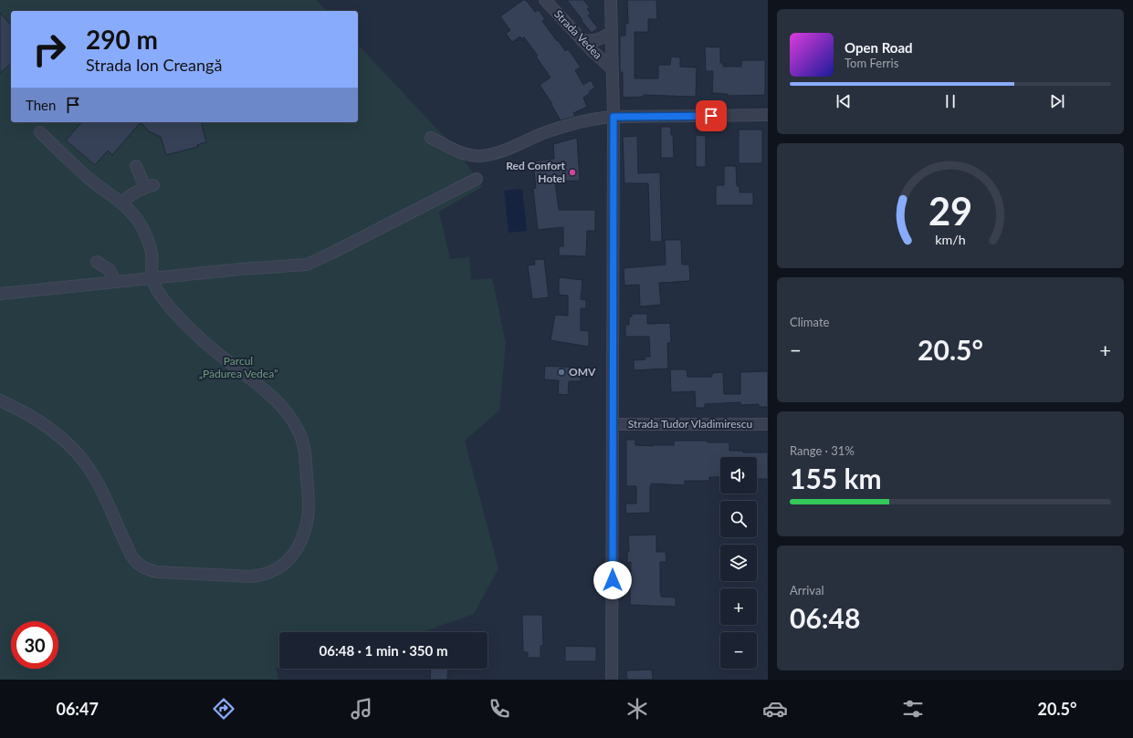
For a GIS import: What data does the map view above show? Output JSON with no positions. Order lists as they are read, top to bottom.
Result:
{
  "streets": {
    "street": ["Strada Vedea", "Strada Tudor Vladimirescu"]
  },
  "parks": ["Parcul „Pădurea Vedea”"],
  "places": ["Red Confort Hotel", "OMV"],
  "page": {
    "turn": ["290 m", "Strada Ion Creangă"],
    "song": ["Open Road", "Tom Ferris"],
    "then": "Then",
    "tile": [
      "Climate",
      ["Range · 31%", "155 km"],
      ["Arrival", "06:48"]
    ],
    "heat": ["−", "20.5°", "+"],
    "map_buttons": ["+", "−"],
    "limit": "30",
    "trip": "06:48 · 1 min · 350 m",
    "tabs": ["06:47", "20.5°"],
    "gauge": ["29", "km/h"]
  }
}
